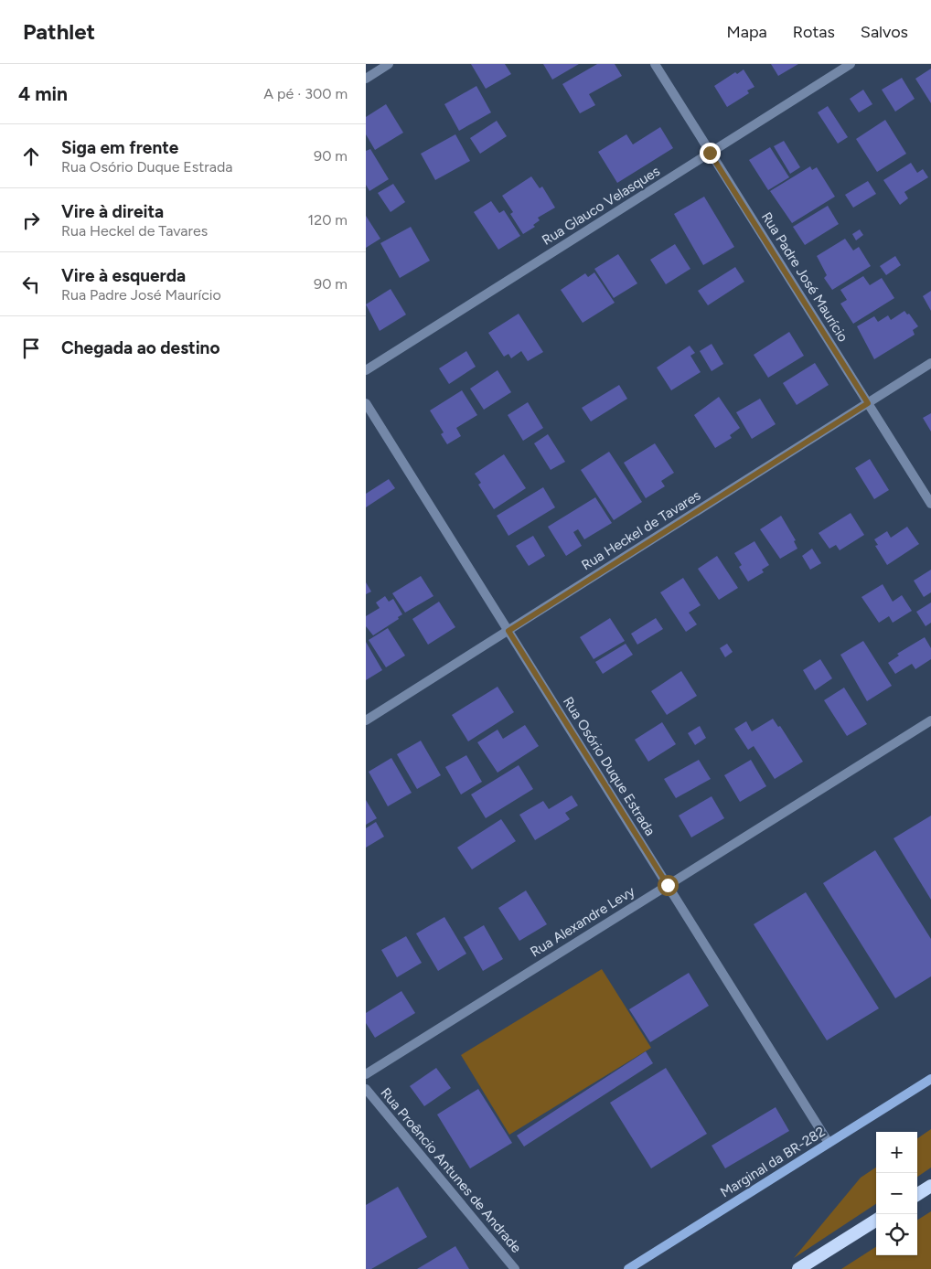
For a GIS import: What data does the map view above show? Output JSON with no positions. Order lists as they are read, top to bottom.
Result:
{
  "streets": {
    "main road": ["Marginal da BR-282"],
    "street": [
      "Rua Glauco Velasques",
      "Rua Padre José Maurício",
      "Rua Heckel de Tavares",
      "Rua Osório Duque Estrada",
      "Rua Alexandre Levy",
      "Rua Proêncio Antunes de Andrade"
    ]
  },
  "crossings": [
    ["Rua Glauco Velasques", "Rua Padre José Maurício"],
    ["Rua Padre José Maurício", "Rua Heckel de Tavares"],
    ["Rua Heckel de Tavares", "Rua Osório Duque Estrada"],
    ["Rua Osório Duque Estrada", "Rua Alexandre Levy"],
    ["Rua Osório Duque Estrada", "Marginal da BR-282"]
  ],
  "page": {
    "header": "Pathlet",
    "nav": ["Mapa", "Rotas", "Salvos"],
    "heading": ["4 min", "A pé · 300 m"],
    "list": [
      ["Siga em frente", "Rua Osório Duque Estrada", "90 m"],
      ["Vire à direita", "Rua Heckel de Tavares", "120 m"],
      ["Vire à esquerda", "Rua Padre José Maurício", "90 m"],
      "Chegada ao destino"
    ],
    "map_buttons": ["+", "−"]
  }
}
